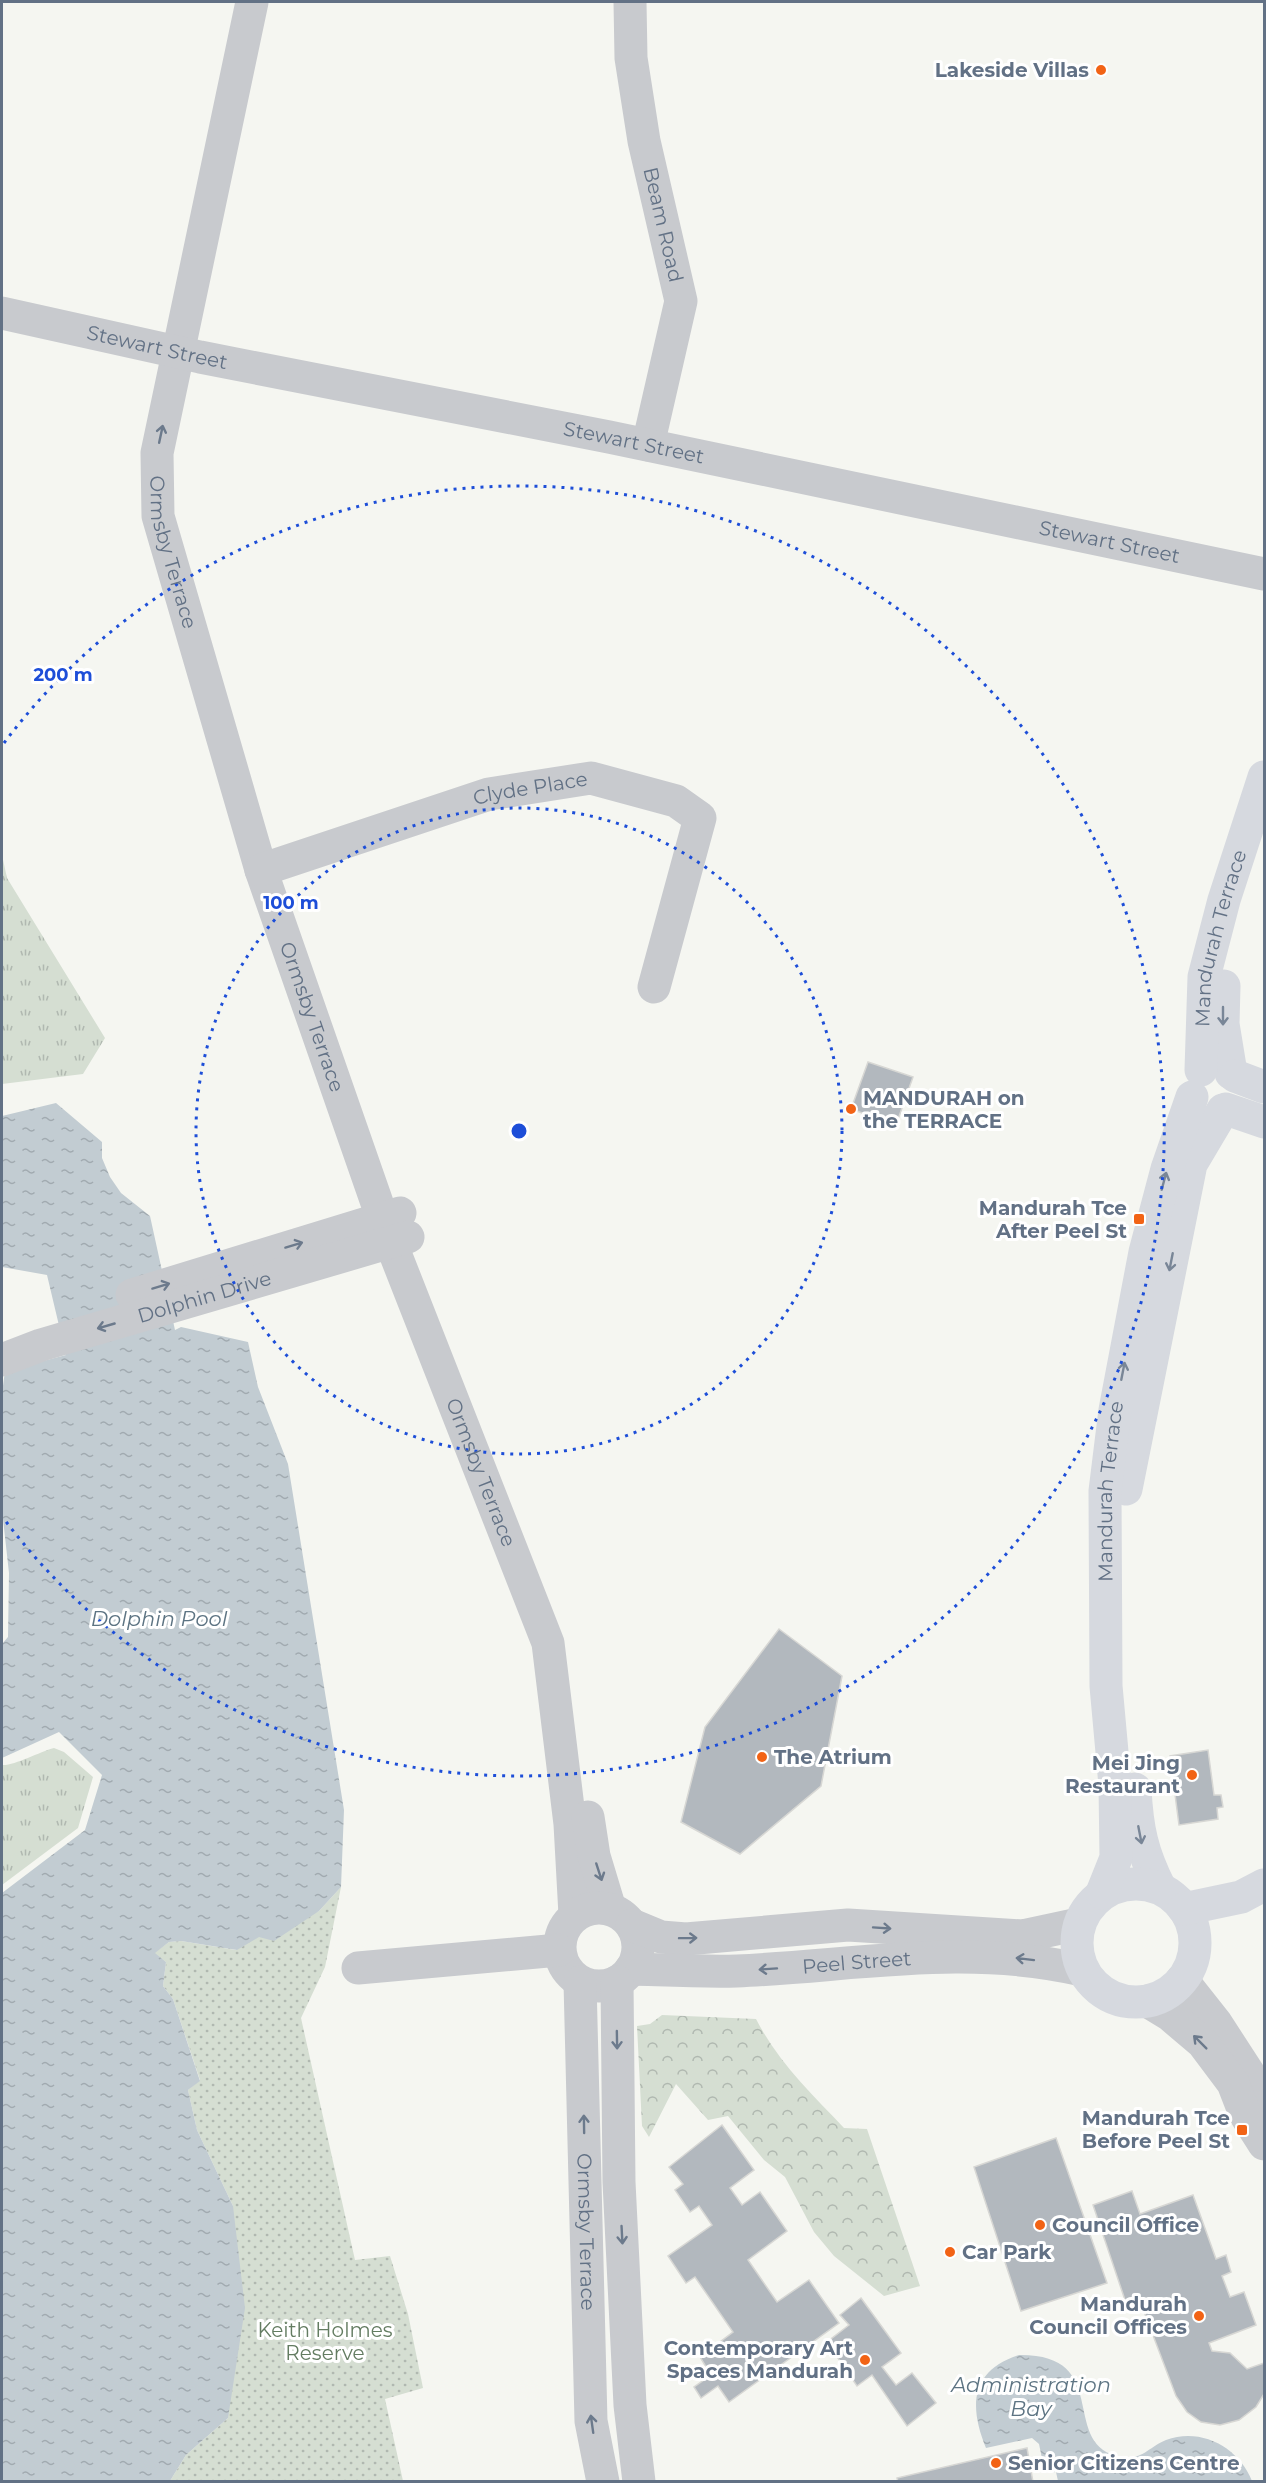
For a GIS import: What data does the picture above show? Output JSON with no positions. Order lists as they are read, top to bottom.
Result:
{
  "streets": {
    "main road": ["Mandurah Terrace"],
    "street": [
      "Beam Road",
      "Stewart Street",
      "Ormsby Terrace",
      "Clyde Place",
      "Dolphin Drive",
      "Peel Street"
    ]
  },
  "crossings": [
    ["Beam Road", "Stewart Street"],
    ["Stewart Street", "Ormsby Terrace"],
    ["Ormsby Terrace", "Clyde Place"],
    ["Ormsby Terrace", "Dolphin Drive"],
    ["Ormsby Terrace", "Peel Street"],
    ["Mandurah Terrace", "Peel Street"]
  ],
  "water": ["Dolphin Pool", "Administration Bay"],
  "parks": ["Keith Holmes Reserve"],
  "places": {
    "other": [
      "Lakeside Villas",
      "MANDURAH on the TERRACE",
      "The Atrium",
      "Mei Jing Restaurant",
      "Council Office",
      "Car Park",
      "Mandurah Council Offices",
      "Contemporary Art Spaces Mandurah",
      "Senior Citizens Centre"
    ],
    "transit": ["Mandurah Tce After Peel St", "Mandurah Tce Before Peel St"]
  },
  "rings": ["200 m", "100 m"]
}
